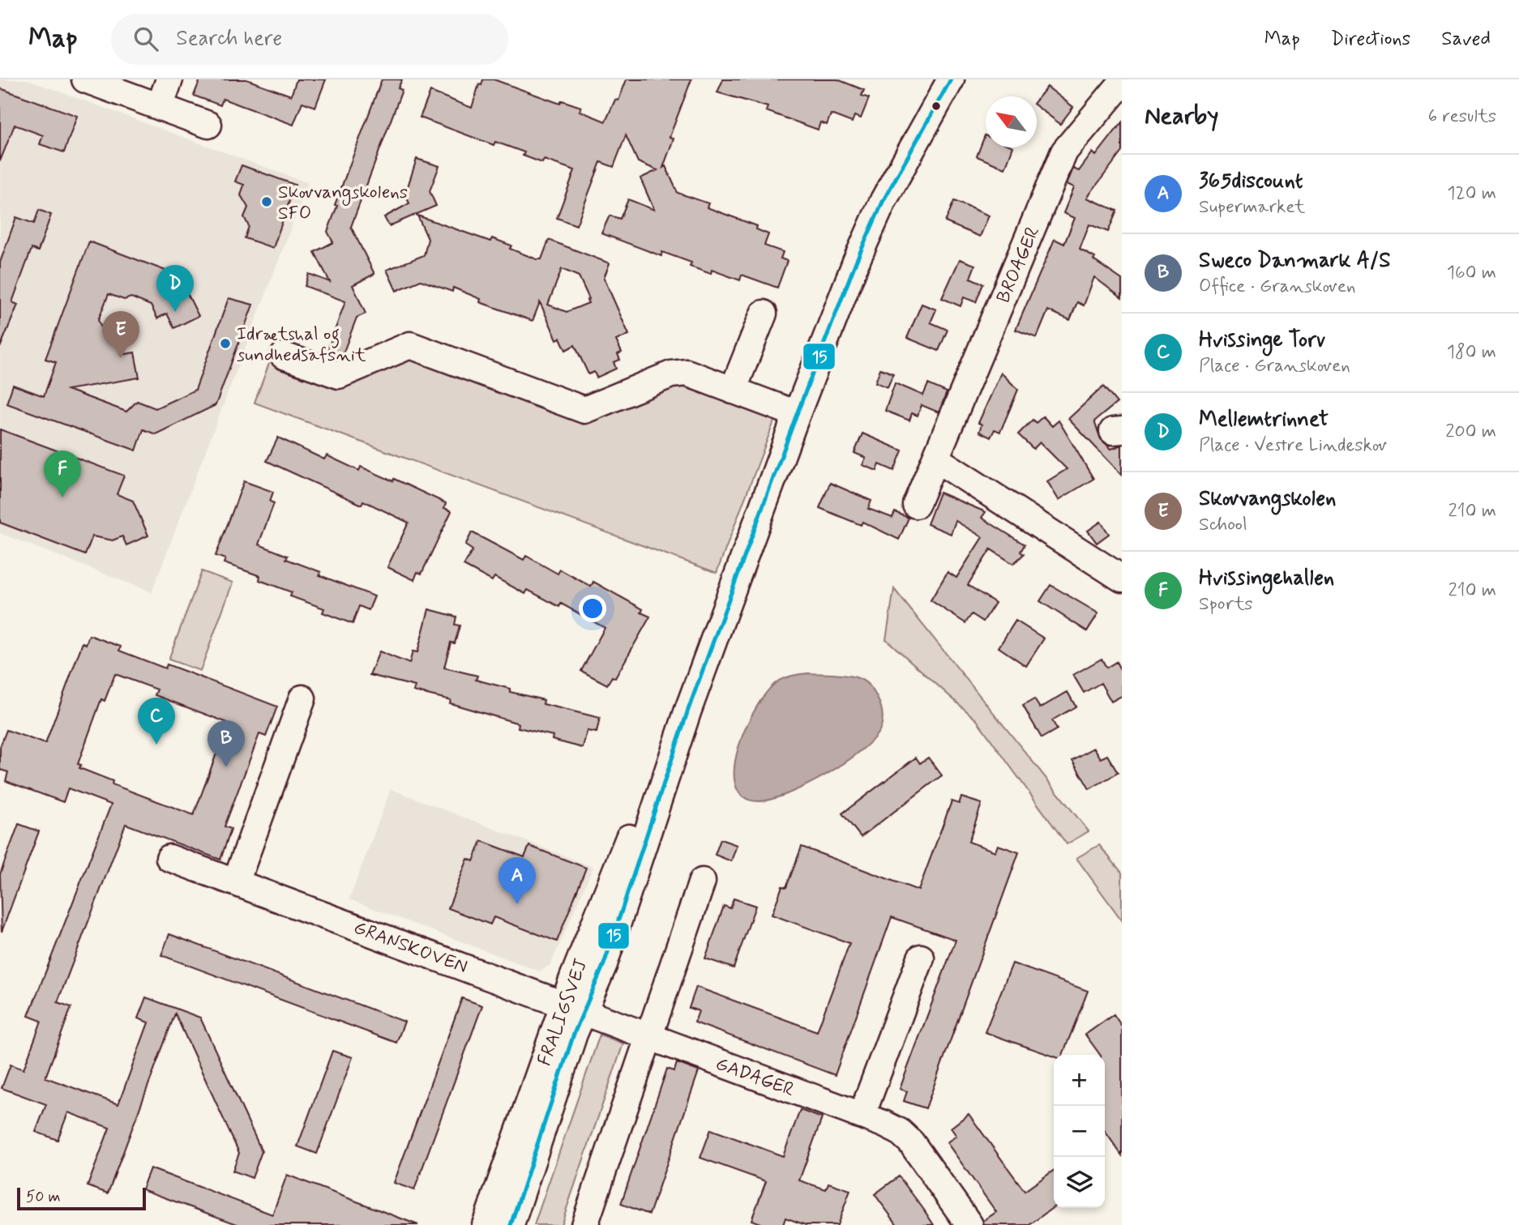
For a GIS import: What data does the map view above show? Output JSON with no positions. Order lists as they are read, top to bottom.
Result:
{
  "streets": {
    "street": [
      "BROAGER",
      "GRANSKOVEN",
      "FRALIGSVEJ",
      "GADAGER"
    ]
  },
  "crossings": [
    ["GRANSKOVEN", "FRALIGSVEJ"],
    ["GRANSKOVEN", "GADAGER"],
    ["FRALIGSVEJ", "GADAGER"]
  ],
  "places": ["Skovvangskolens SFO", "Idrætshal og sundhedsafsnit"],
  "lines": ["transit line 15"],
  "scale_bar": "50 m",
  "north": "top left",
  "page": {
    "header": "Map",
    "search": "Search here",
    "nav": ["Map", "Directions", "Saved"],
    "heading": ["Nearby", "6 results"],
    "list": [
      {
        "mark": "A",
        "name": "365discount",
        "note": "Supermarket",
        "value": "120 m"
      },
      {
        "mark": "B",
        "name": "Sweco Danmark A/S",
        "note": "Office · Granskoven",
        "value": "160 m"
      },
      {
        "mark": "C",
        "name": "Hvissinge Torv",
        "note": "Place · Granskoven",
        "value": "180 m"
      },
      {
        "mark": "D",
        "name": "Mellemtrinnet",
        "note": "Place · Vestre Lindeskov",
        "value": "200 m"
      },
      {
        "mark": "E",
        "name": "Skovvangskolen",
        "note": "School",
        "value": "210 m"
      },
      {
        "mark": "F",
        "name": "Hvissingehallen",
        "note": "Sports",
        "value": "210 m"
      }
    ],
    "pins": [
      "D",
      "E",
      "F",
      "C",
      "B",
      "A"
    ],
    "map_buttons": ["+", "−"],
    "scale": "50 m"
  }
}
